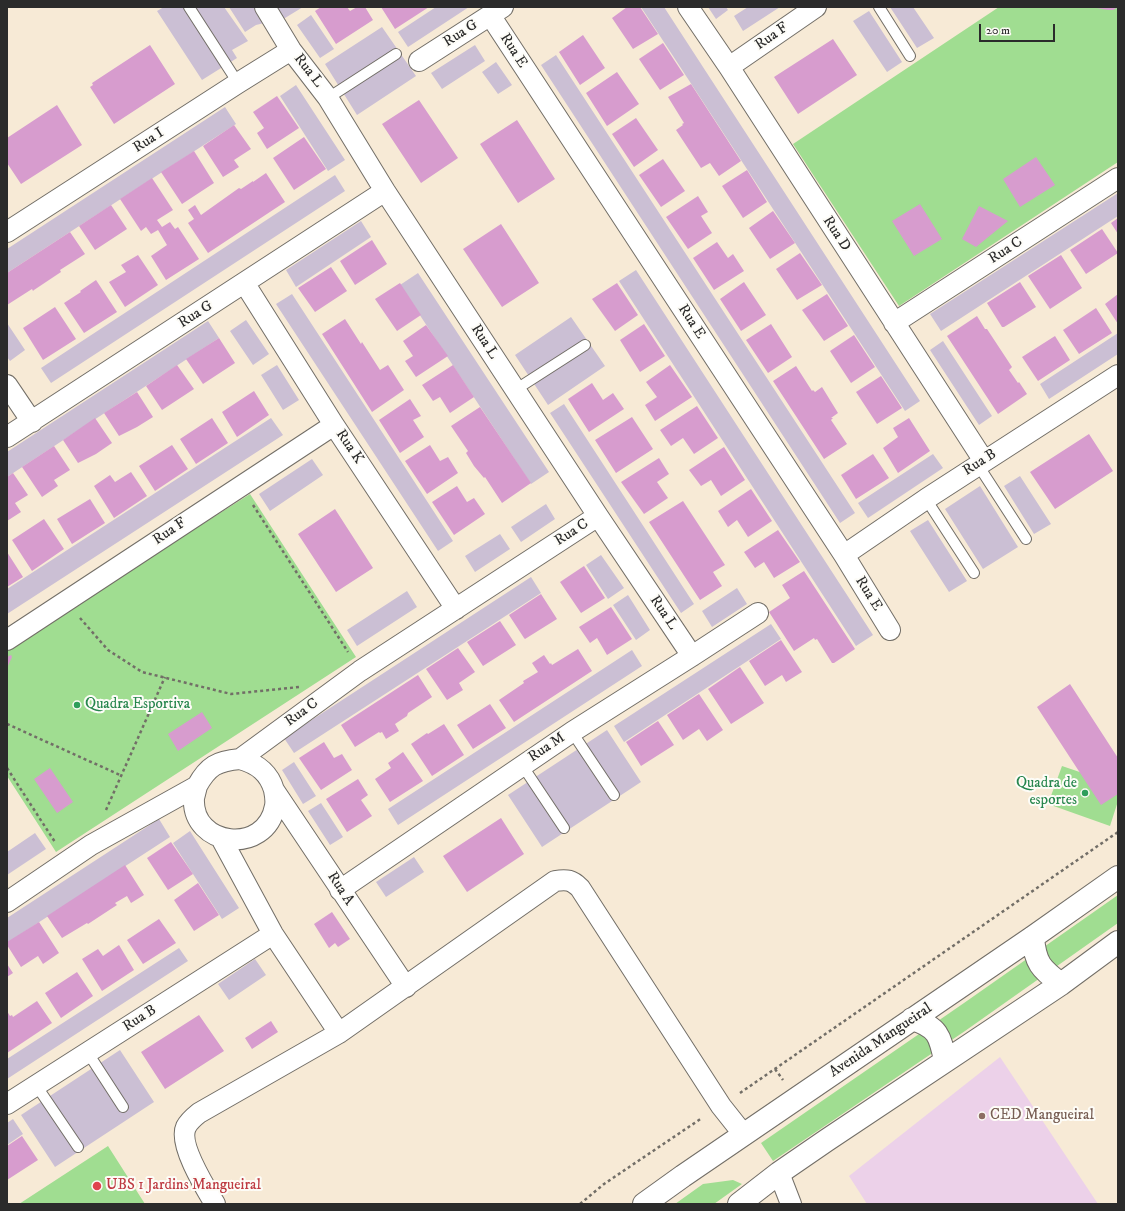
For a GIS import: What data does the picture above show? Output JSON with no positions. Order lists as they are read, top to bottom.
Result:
{
  "streets": {
    "street": [
      "Rua G",
      "Rua F",
      "Rua E",
      "Rua L",
      "Rua I",
      "Rua D",
      "Rua C",
      "Rua K",
      "Rua B",
      "Rua M",
      "Rua A",
      "Avenida Mangueiral"
    ]
  },
  "crossings": [
    ["Rua G", "Rua E"],
    ["Rua G", "Rua L"],
    ["Rua G", "Rua K"],
    ["Rua F", "Rua D"],
    ["Rua F", "Rua K"],
    ["Rua E", "Rua B"],
    ["Rua L", "Rua I"],
    ["Rua L", "Rua C"],
    ["Rua L", "Rua M"],
    ["Rua D", "Rua C"],
    ["Rua D", "Rua B"],
    ["Rua C", "Rua K"],
    ["Rua C", "Rua A"],
    ["Rua B", "Rua A"],
    ["Rua M", "Rua A"]
  ],
  "places": [
    "Quadra Esportiva",
    "Quadra de esportes",
    "CED Mangueiral",
    "UBS 1 Jardins Mangueiral"
  ],
  "scale_bar": "20 m"
}
